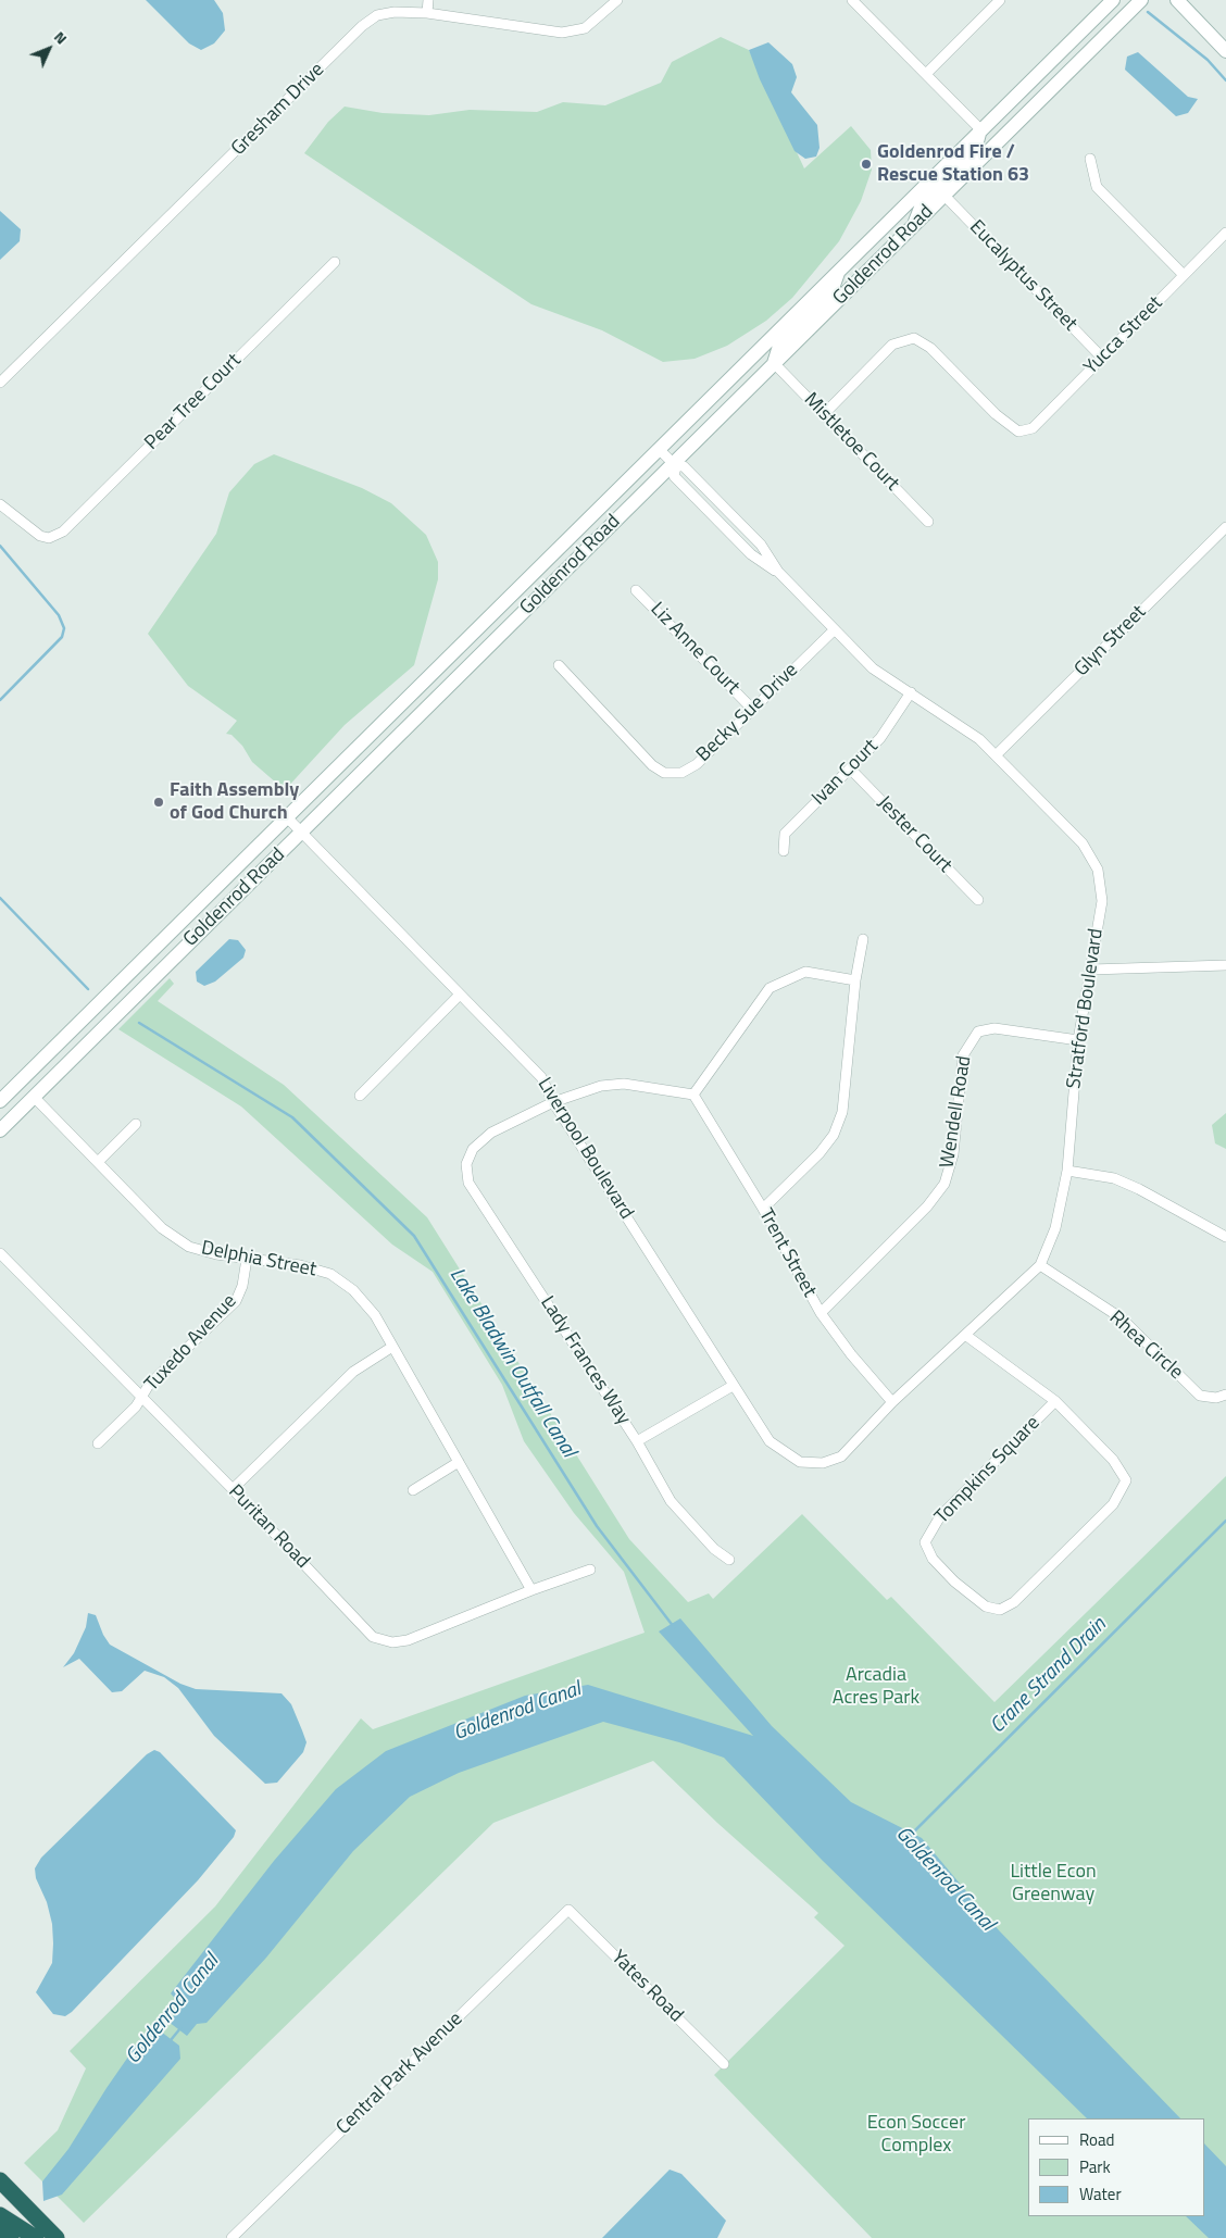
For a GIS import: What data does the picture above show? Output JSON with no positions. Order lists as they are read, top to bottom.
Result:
{
  "streets": {
    "main road": ["Goldenrod Road"],
    "street": [
      "Gresham Drive",
      "Eucalyptus Street",
      "Yucca Street",
      "Pear Tree Court",
      "Mistletoe Court",
      "Glyn Street",
      "Liz Anne Court",
      "Becky Sue Drive",
      "Ivan Court",
      "Jester Court",
      "Stratford Boulevard",
      "Wendell Road",
      "Liverpool Boulevard",
      "Trent Street",
      "Delphia Street",
      "Tuxedo Avenue",
      "Rhea Circle",
      "Lady Frances Way",
      "Tompkins Square",
      "Puritan Road",
      "Yates Road",
      "Central Park Avenue"
    ]
  },
  "crossings": [
    ["Goldenrod Road", "Eucalyptus Street"],
    ["Goldenrod Road", "Mistletoe Court"],
    ["Goldenrod Road", "Stratford Boulevard"],
    ["Goldenrod Road", "Liverpool Boulevard"],
    ["Goldenrod Road", "Delphia Street"],
    ["Eucalyptus Street", "Yucca Street"],
    ["Yucca Street", "Mistletoe Court"],
    ["Glyn Street", "Stratford Boulevard"],
    ["Liz Anne Court", "Becky Sue Drive"],
    ["Becky Sue Drive", "Stratford Boulevard"],
    ["Ivan Court", "Jester Court"],
    ["Ivan Court", "Stratford Boulevard"],
    ["Stratford Boulevard", "Wendell Road"],
    ["Stratford Boulevard", "Liverpool Boulevard"],
    ["Stratford Boulevard", "Trent Street"],
    ["Stratford Boulevard", "Rhea Circle"],
    ["Stratford Boulevard", "Tompkins Square"],
    ["Wendell Road", "Trent Street"],
    ["Liverpool Boulevard", "Lady Frances Way"],
    ["Delphia Street", "Tuxedo Avenue"],
    ["Delphia Street", "Puritan Road"],
    ["Tuxedo Avenue", "Puritan Road"],
    ["Yates Road", "Central Park Avenue"]
  ],
  "water": ["Lake Bladwin Outfall Canal", "Crane Strand Drain", "Goldenrod Canal"],
  "parks": ["Arcadia Acres Park", "Little Econ Greenway", "Econ Soccer Complex"],
  "places": ["Goldenrod Fire / Rescue Station 63", "Faith Assembly of God Church"],
  "legend": ["Road", "Park", "Water"],
  "north": "top right"
}
